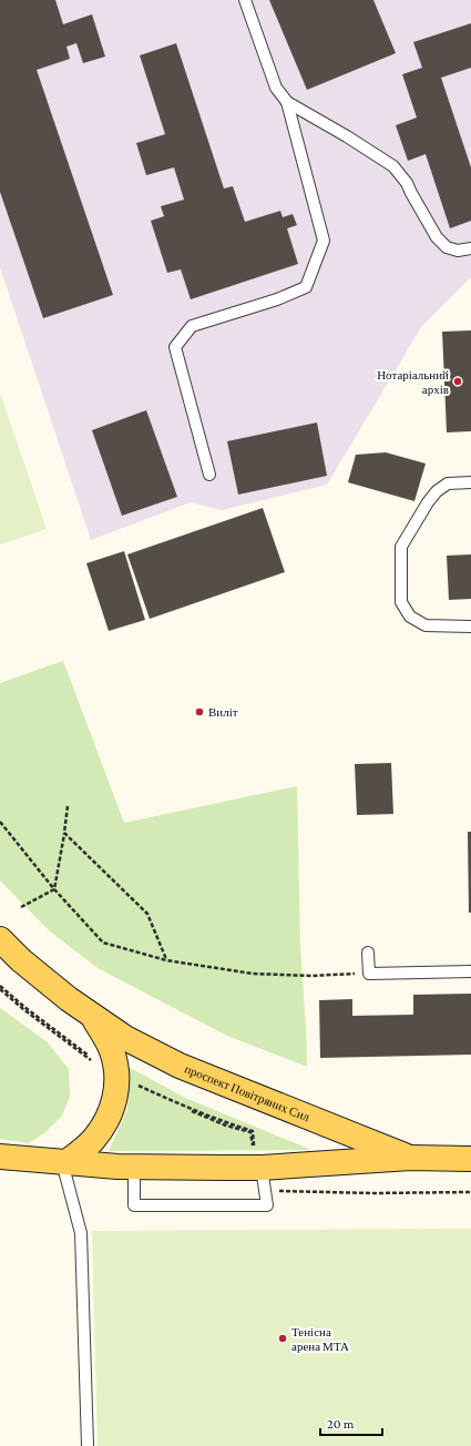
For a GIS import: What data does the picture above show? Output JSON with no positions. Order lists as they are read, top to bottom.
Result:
{
  "streets": {
    "main road": ["проспект Повітряних Сил"]
  },
  "places": ["Нотаріальний архів", "Виліт", "Тенісна арена МТА"],
  "scale_bar": "20 m"
}
